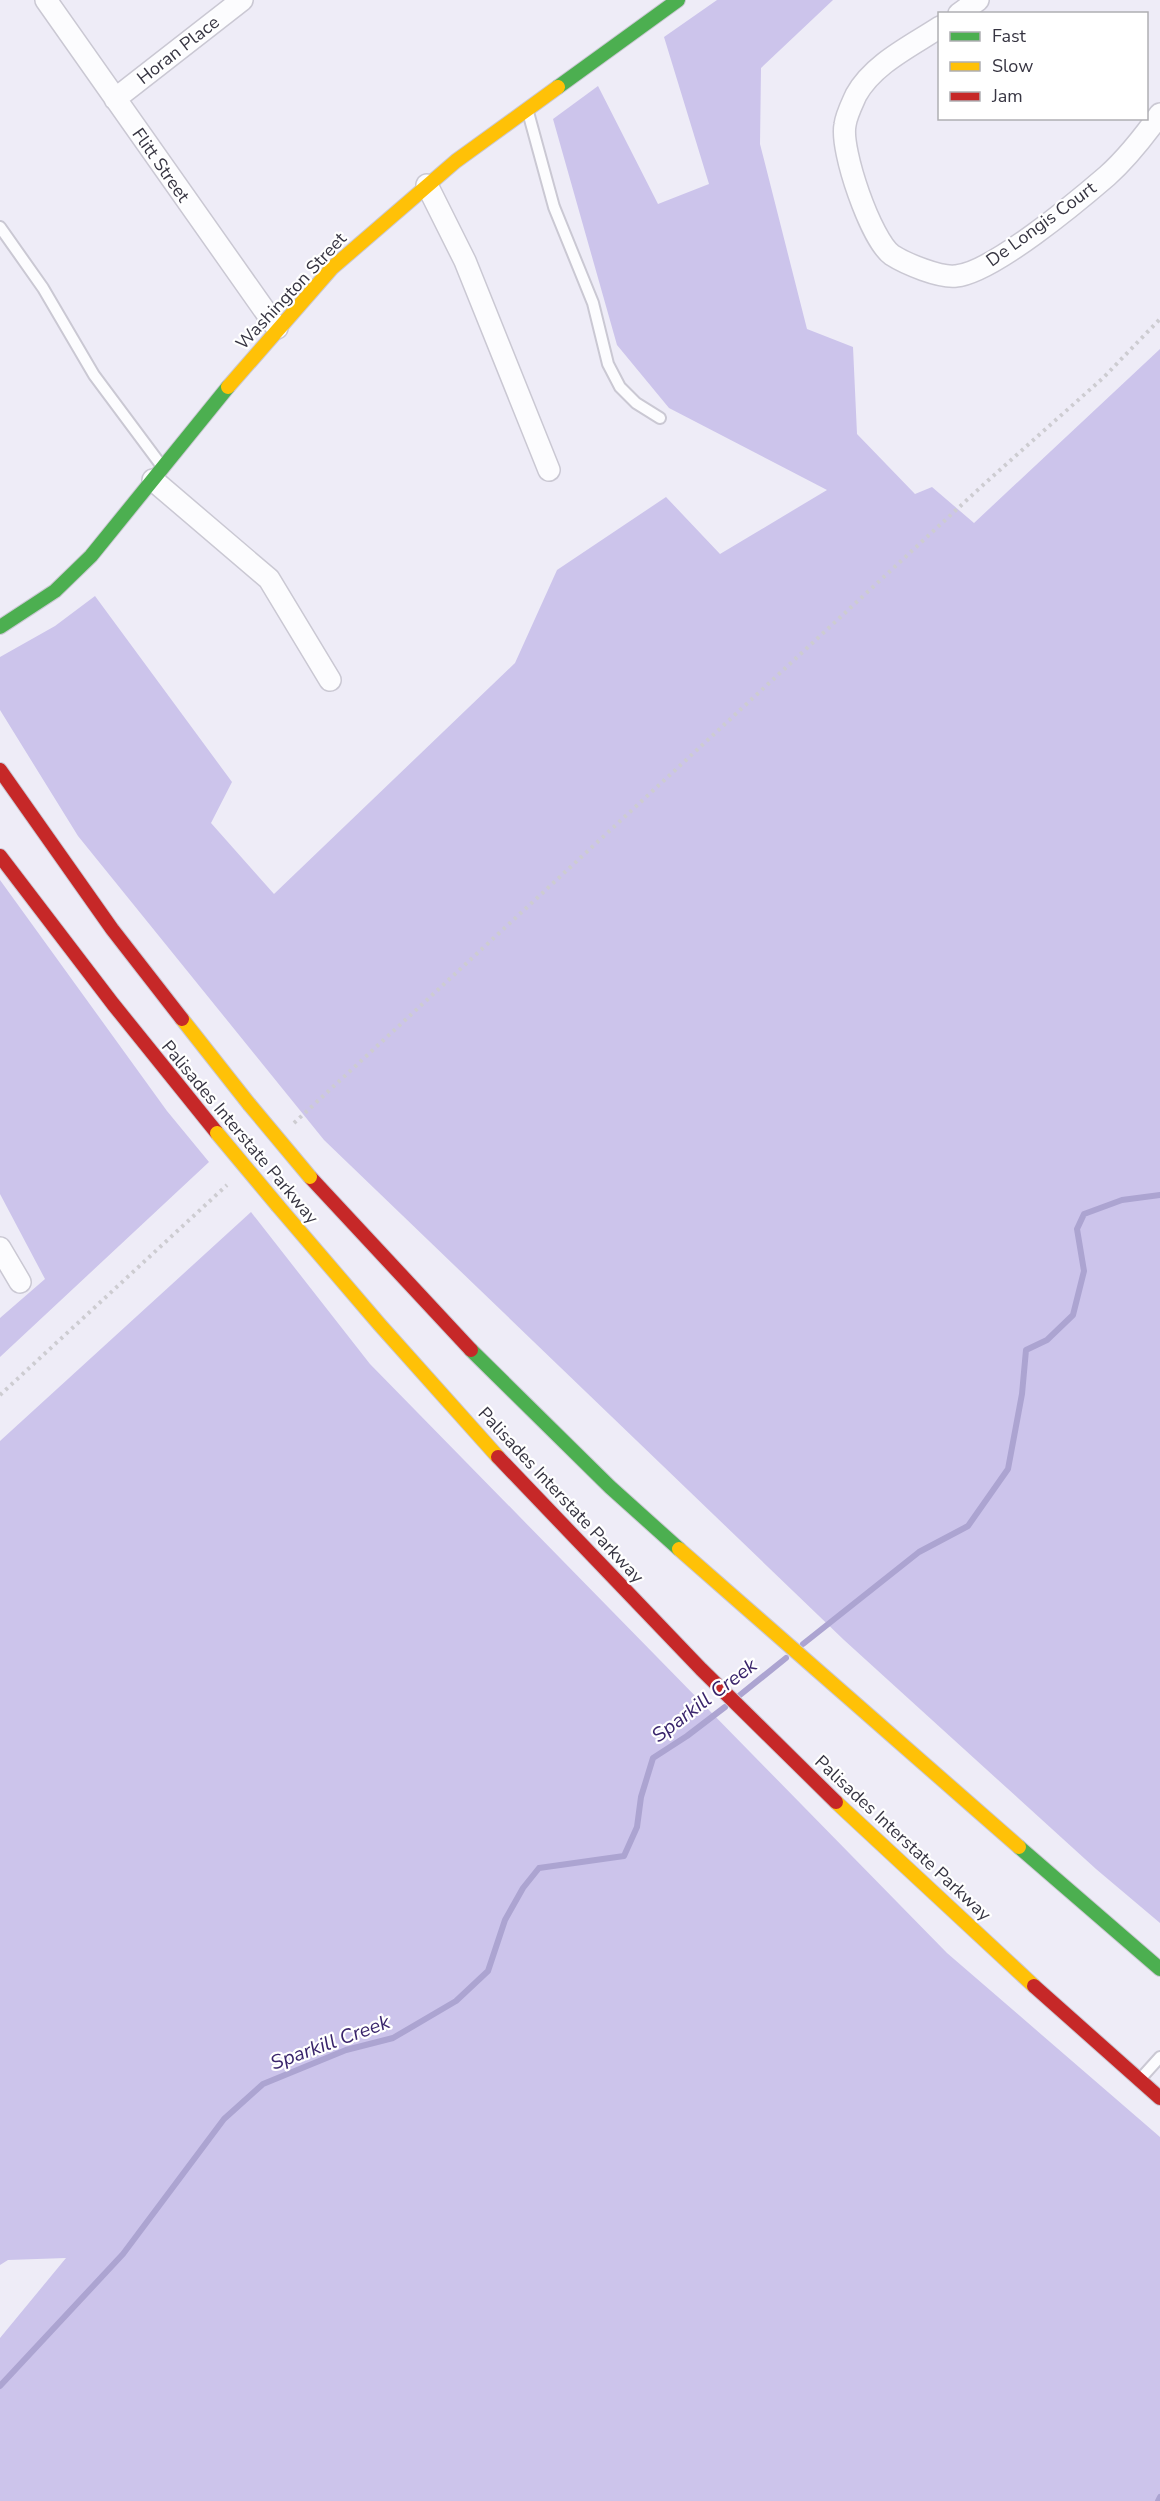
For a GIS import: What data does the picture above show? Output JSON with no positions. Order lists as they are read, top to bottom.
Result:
{
  "streets": {
    "main road": ["Washington Street", "Palisades Interstate Parkway"],
    "street": ["Horan Place", "Flitt Street", "De Longis Court"]
  },
  "crossings": [
    ["Horan Place", "Flitt Street"],
    ["Flitt Street", "Washington Street"]
  ],
  "water": ["Sparkill Creek"],
  "legend": ["Fast", "Slow", "Jam"]
}
